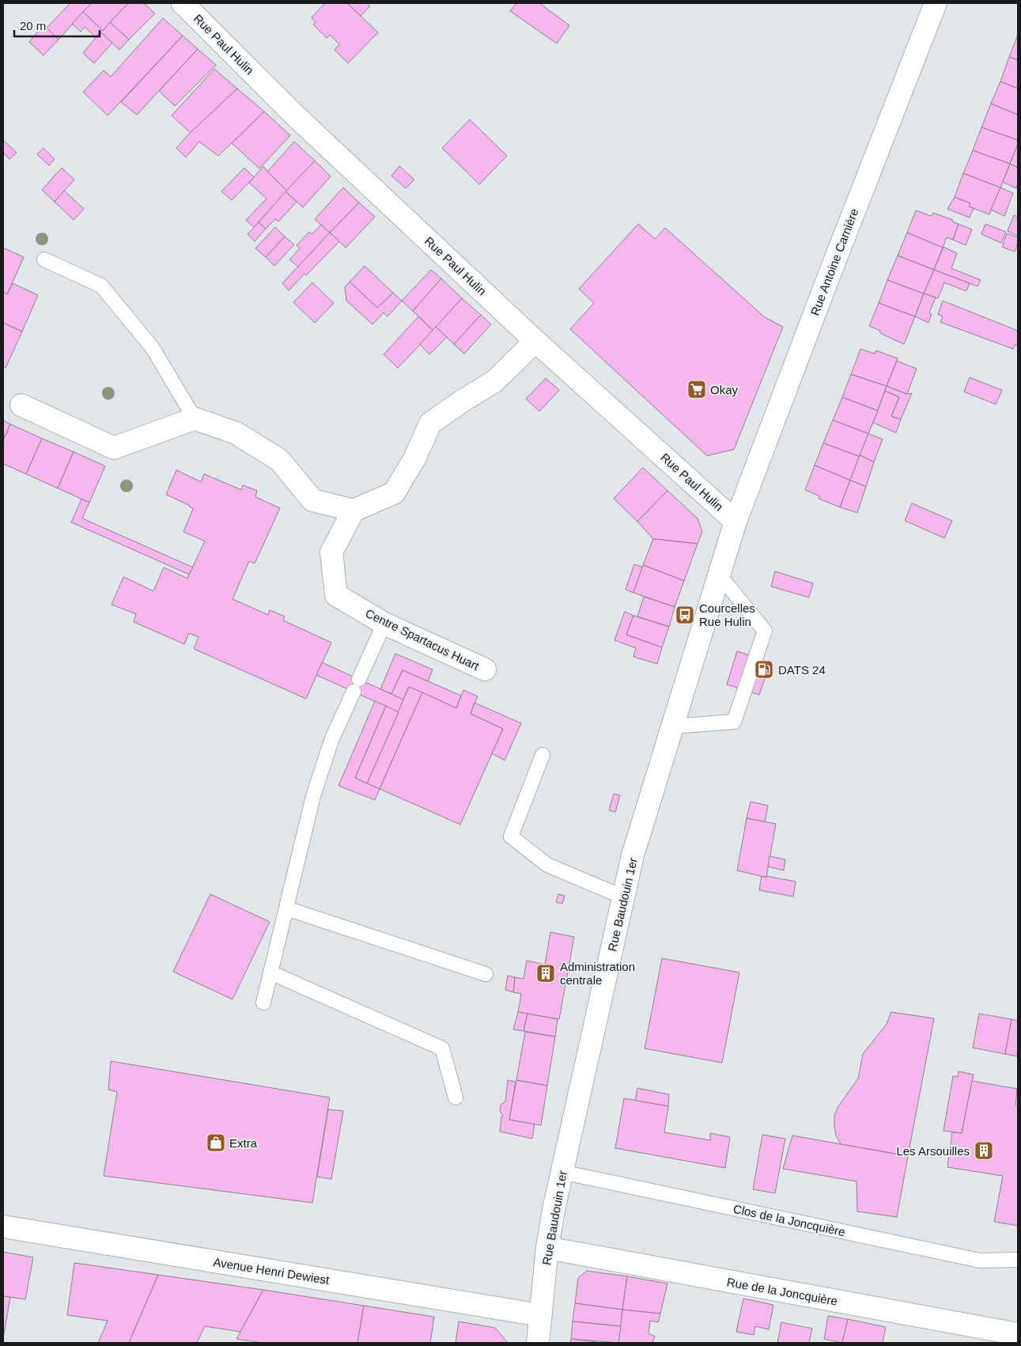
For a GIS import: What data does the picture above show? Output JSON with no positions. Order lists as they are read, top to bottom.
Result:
{
  "streets": {
    "street": [
      "Rue Paul Hulin",
      "Rue Antoine Carnière",
      "Centre Spartacus Huart",
      "Rue Baudouin 1er",
      "Avenue Henri Dewiest",
      "Rue de la Joncquière"
    ],
    "lane": ["Clos de la Joncquière"]
  },
  "crossings": [
    ["Rue Paul Hulin", "Rue Antoine Carnière"],
    ["Rue Paul Hulin", "Rue Baudouin 1er"],
    ["Rue Antoine Carnière", "Rue Baudouin 1er"],
    ["Rue Baudouin 1er", "Clos de la Joncquière"],
    ["Rue Baudouin 1er", "Avenue Henri Dewiest"],
    ["Rue Baudouin 1er", "Rue de la Joncquière"]
  ],
  "places": {
    "supermarket": ["Okay"],
    "bus stop": ["Courcelles Rue Hulin"],
    "fuel station": ["DATS 24"],
    "building": ["Administration centrale", "Les Arsouilles"],
    "shop": ["Extra"]
  },
  "scale_bar": "20 m"
}
